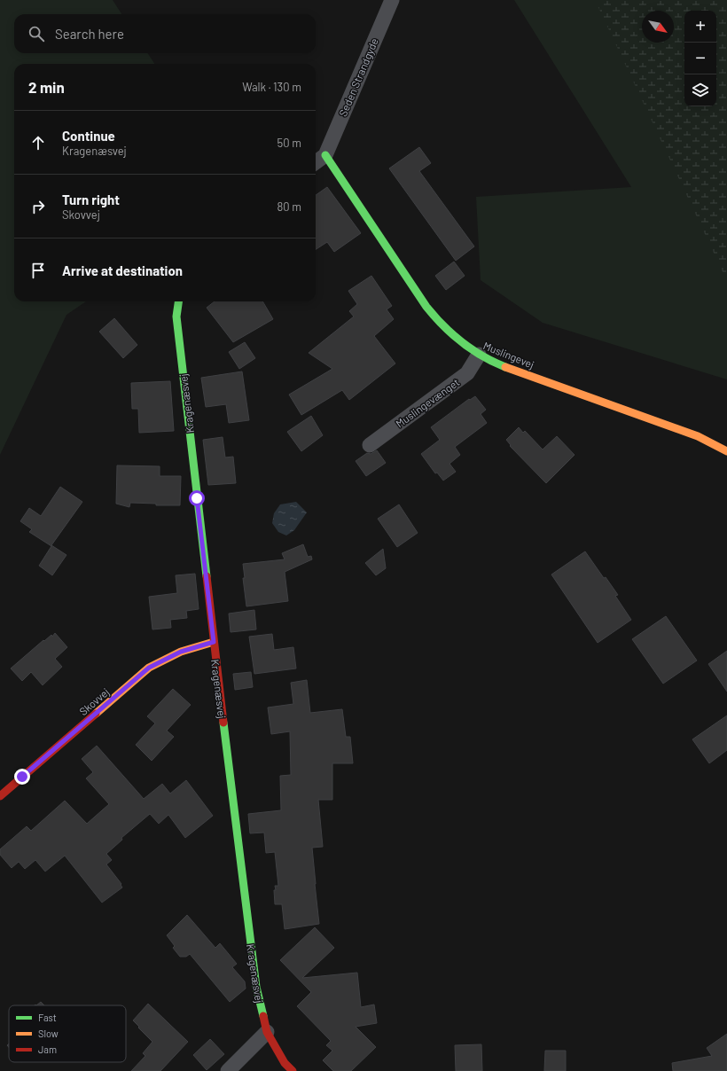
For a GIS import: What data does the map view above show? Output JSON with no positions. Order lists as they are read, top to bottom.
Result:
{
  "streets": {
    "street": [
      "Seden Strandgyde",
      "Muslingevej",
      "Muslingevænget",
      "Kragenæsvej",
      "Skovvej"
    ]
  },
  "crossings": [
    ["Seden Strandgyde", "Muslingevej"],
    ["Muslingevej", "Muslingevænget"],
    ["Kragenæsvej", "Skovvej"]
  ],
  "legend": ["Fast", "Slow", "Jam"],
  "north": "bottom right",
  "page": {
    "map_buttons": ["+", "−"],
    "search": "Search here",
    "heading": ["2 min", "Walk · 130 m"],
    "list": [
      ["Continue", "Kragenæsvej", "50 m"],
      ["Turn right", "Skovvej", "80 m"],
      "Arrive at destination"
    ]
  }
}
